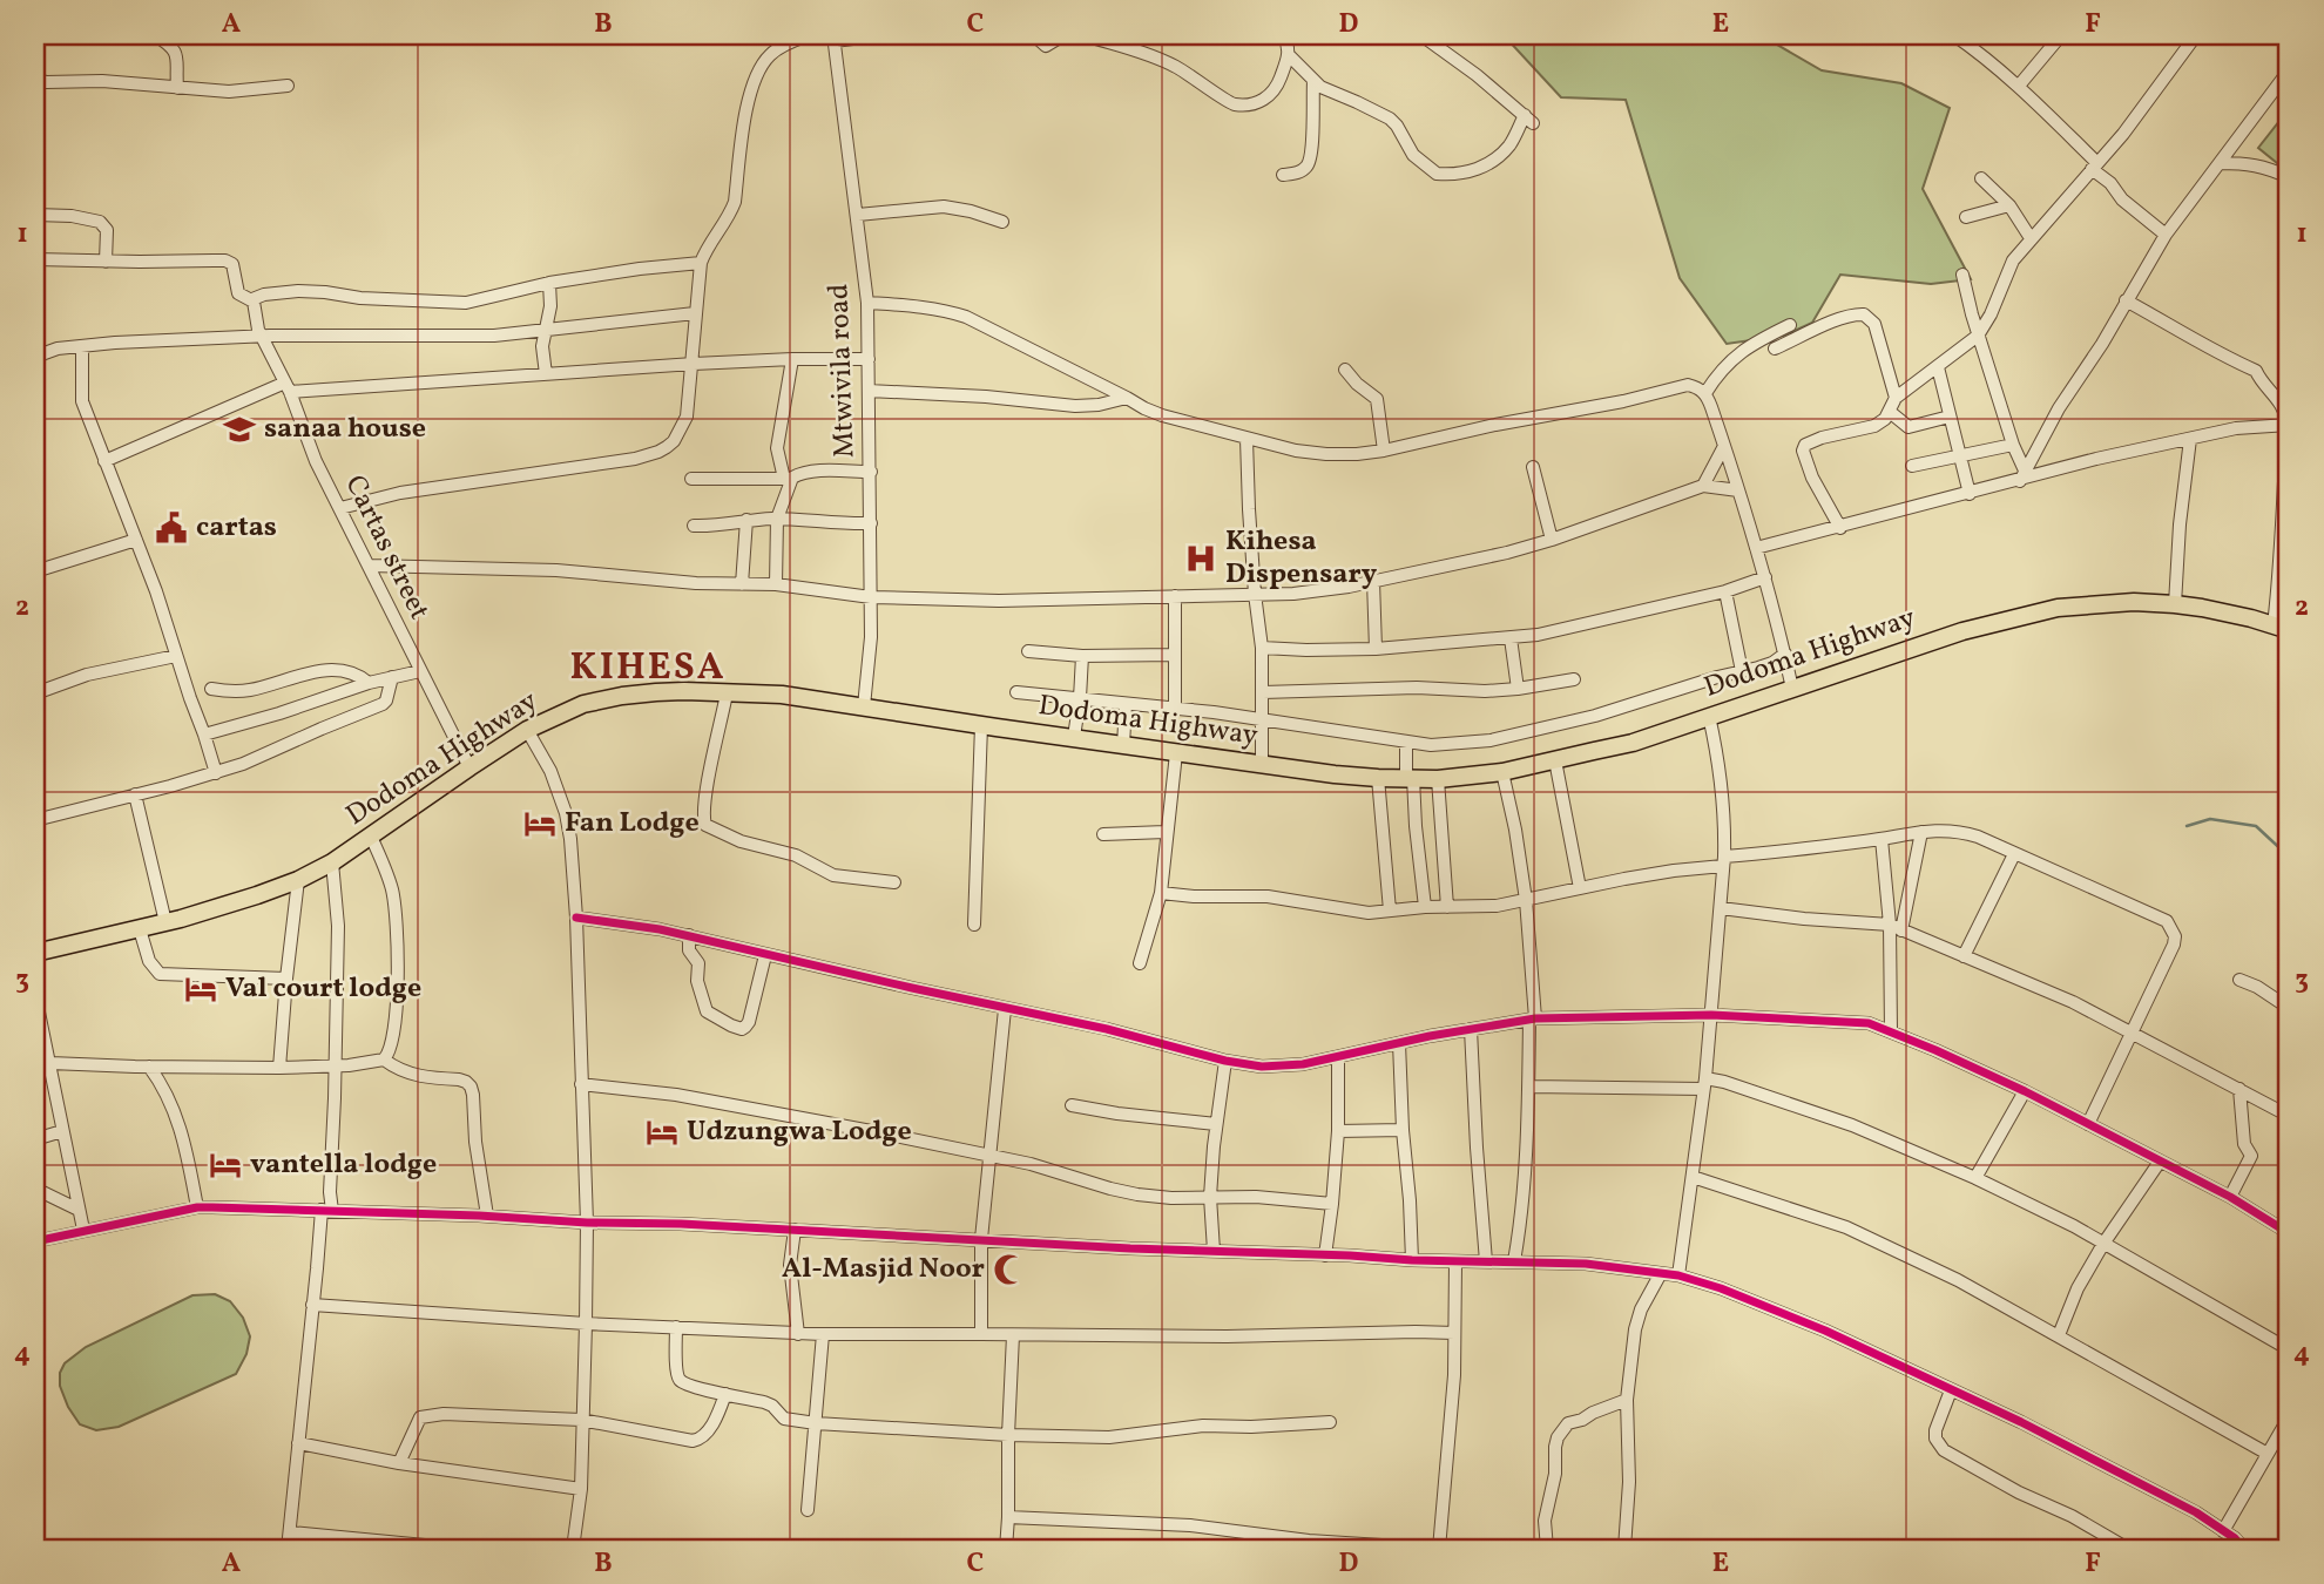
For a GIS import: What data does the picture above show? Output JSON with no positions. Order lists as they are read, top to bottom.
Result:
{
  "streets": {
    "highway": ["Dodoma Highway"],
    "street": ["Mtwivila road", "Cartas street"]
  },
  "crossings": [
    ["Mtwivila road", "Dodoma Highway"],
    ["Cartas street", "Dodoma Highway"]
  ],
  "districts": ["KIHESA"],
  "places": {
    "school or university": ["sanaa house"],
    "public building": ["cartas"],
    "hospital": ["Kihesa Dispensary"],
    "hotel": [
      "Fan Lodge",
      "Val court lodge",
      "Udzungwa Lodge",
      "vantella lodge"
    ],
    "mosque": ["Al-Masjid Noor"]
  },
  "grid": {
    "columns": [
      "A",
      "B",
      "C",
      "D",
      "E",
      "F"
    ],
    "rows": [
      "1",
      "2",
      "3",
      "4"
    ]
  }
}
